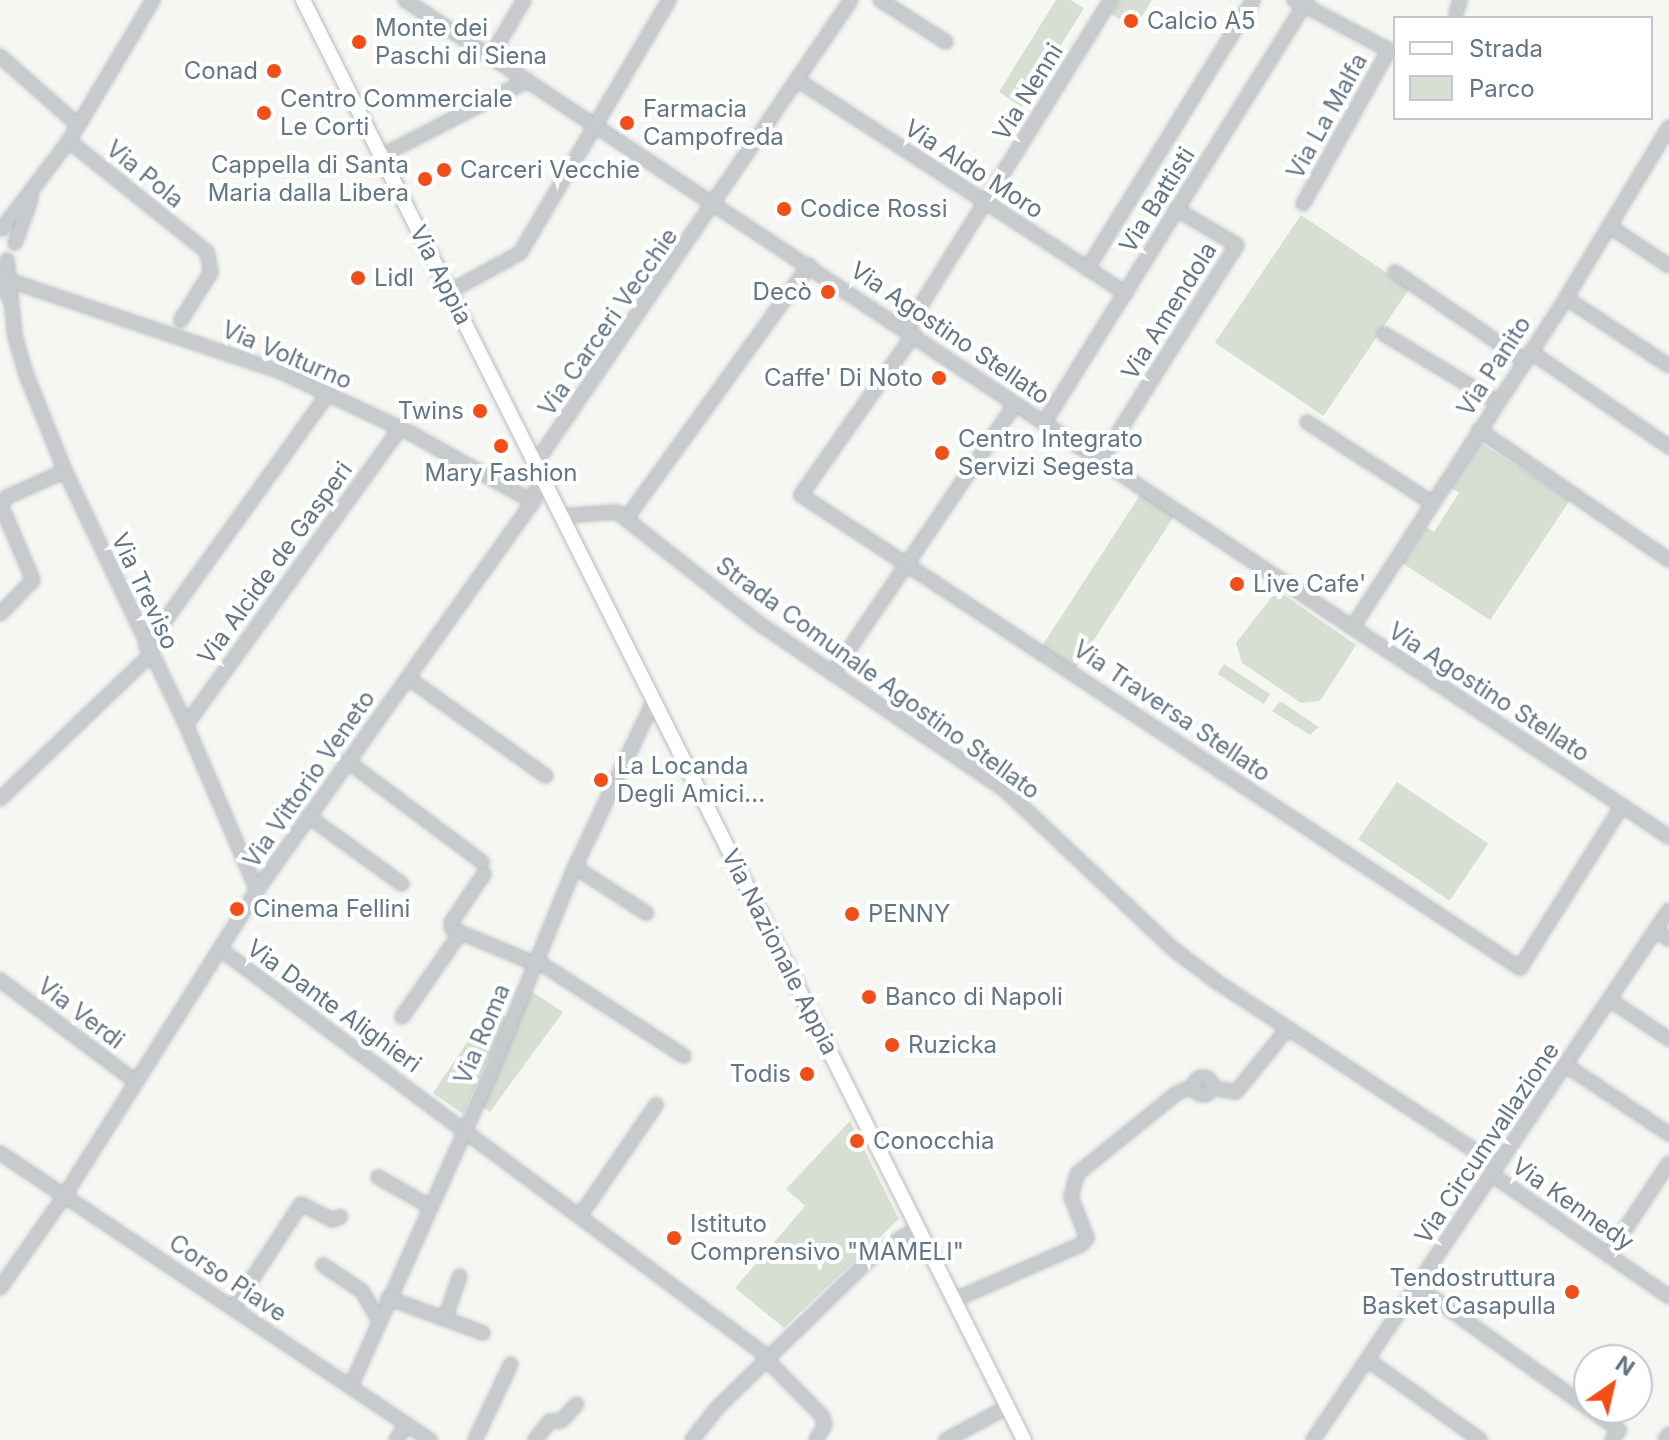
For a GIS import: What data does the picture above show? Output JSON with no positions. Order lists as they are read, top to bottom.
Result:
{
  "streets": {
    "main road": ["Via Appia", "Via Nazionale Appia"],
    "street": [
      "Via Nenni",
      "Via La Malfa",
      "Via Aldo Moro",
      "Via Pola",
      "Via Battisti",
      "Via Amendola",
      "Via Carceri Vecchie",
      "Via Agostino Stellato",
      "Via Volturno",
      "Via Panito",
      "Via Alcide de Gasperi",
      "Via Treviso",
      "Strada Comunale Agostino Stellato",
      "Via Traversa Stellato",
      "Via Vittorio Veneto",
      "Via Dante Alighieri",
      "Via Verdi",
      "Via Roma",
      "Via Circumvallazione",
      "Via Kennedy",
      "Corso Piave"
    ]
  },
  "crossings": [
    ["Via Nenni", "Via Aldo Moro"],
    ["Via Nenni", "Via Agostino Stellato"],
    ["Via Nenni", "Via Traversa Stellato"],
    ["Via La Malfa", "Via Battisti"],
    ["Via Aldo Moro", "Via Battisti"],
    ["Via Battisti", "Via Amendola"],
    ["Via Battisti", "Via Agostino Stellato"],
    ["Via Appia", "Via Carceri Vecchie"],
    ["Via Appia", "Via Vittorio Veneto"],
    ["Via Appia", "Via Nazionale Appia"],
    ["Via Amendola", "Via Agostino Stellato"],
    ["Via Carceri Vecchie", "Via Agostino Stellato"],
    ["Via Carceri Vecchie", "Via Vittorio Veneto"],
    ["Via Carceri Vecchie", "Via Nazionale Appia"],
    ["Via Agostino Stellato", "Via Panito"],
    ["Via Agostino Stellato", "Via Traversa Stellato"],
    ["Via Volturno", "Via Alcide de Gasperi"],
    ["Via Volturno", "Via Treviso"],
    ["Via Volturno", "Via Vittorio Veneto"],
    ["Via Alcide de Gasperi", "Via Treviso"],
    ["Via Treviso", "Via Vittorio Veneto"],
    ["Strada Comunale Agostino Stellato", "Via Circumvallazione"],
    ["Strada Comunale Agostino Stellato", "Via Kennedy"],
    ["Via Vittorio Veneto", "Via Nazionale Appia"],
    ["Via Vittorio Veneto", "Via Dante Alighieri"],
    ["Via Vittorio Veneto", "Via Verdi"],
    ["Via Vittorio Veneto", "Corso Piave"],
    ["Via Nazionale Appia", "Via Roma"],
    ["Via Dante Alighieri", "Via Roma"],
    ["Via Roma", "Corso Piave"],
    ["Via Circumvallazione", "Via Kennedy"]
  ],
  "places": [
    "Calcio A5",
    "Monte dei Paschi di Siena",
    "Conad",
    "Centro Commerciale Le Corti",
    "Farmacia Campofreda",
    "Carceri Vecchie",
    "Cappella di Santa Maria dalla Libera",
    "Codice Rossi",
    "Lidl",
    "Decò",
    "Caffe' Di Noto",
    "Twins",
    "Mary Fashion",
    "Centro Integrato Servizi Segesta",
    "Live Cafe'",
    "La Locanda Degli Amici...",
    "Cinema Fellini",
    "PENNY",
    "Banco di Napoli",
    "Ruzicka",
    "Todis",
    "Conocchia",
    "Istituto Comprensivo \"MAMELI\"",
    "Tendostruttura Basket Casapulla"
  ],
  "legend": ["Strada", "Parco"],
  "north": "top right"
}
